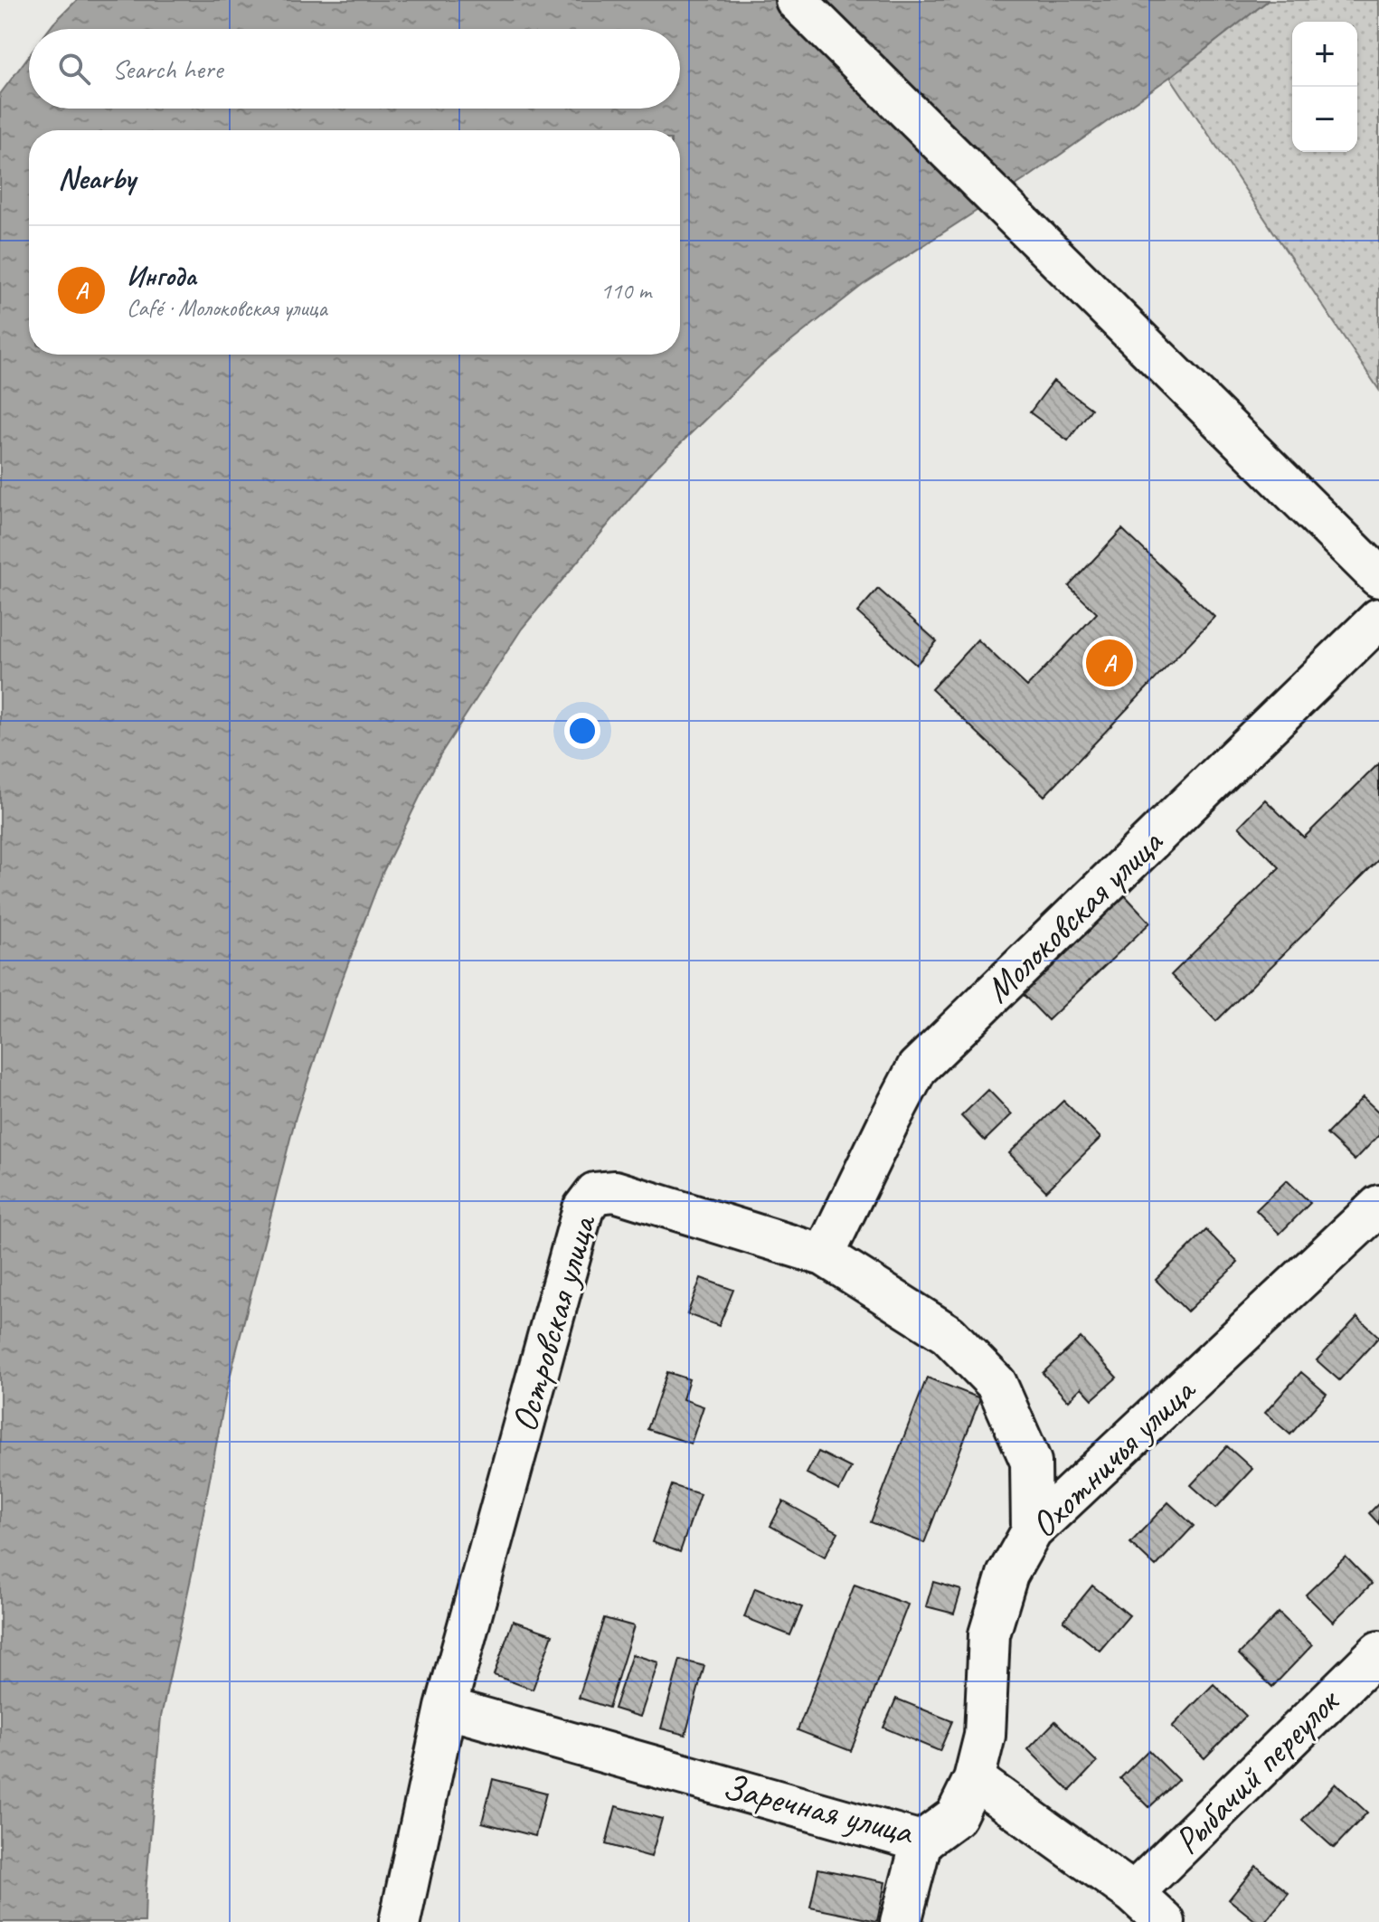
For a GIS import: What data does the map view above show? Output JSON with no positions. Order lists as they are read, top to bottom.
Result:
{
  "streets": {
    "street": [
      "Молоковская улица",
      "Островская улица",
      "Охотничья улица",
      "Рыбачий переулок",
      "Заречная улица"
    ]
  },
  "crossings": [
    ["Молоковская улица", "Островская улица"],
    ["Островская улица", "Охотничья улица"],
    ["Островская улица", "Заречная улица"],
    ["Охотничья улица", "Заречная улица"]
  ],
  "page": {
    "map_buttons": ["+", "−"],
    "search": "Search here",
    "heading": "Nearby",
    "list": [
      {
        "mark": "A",
        "name": "Ингода",
        "note": "Café · Молоковская улица",
        "value": "110 m"
      }
    ],
    "pins": "A"
  }
}
